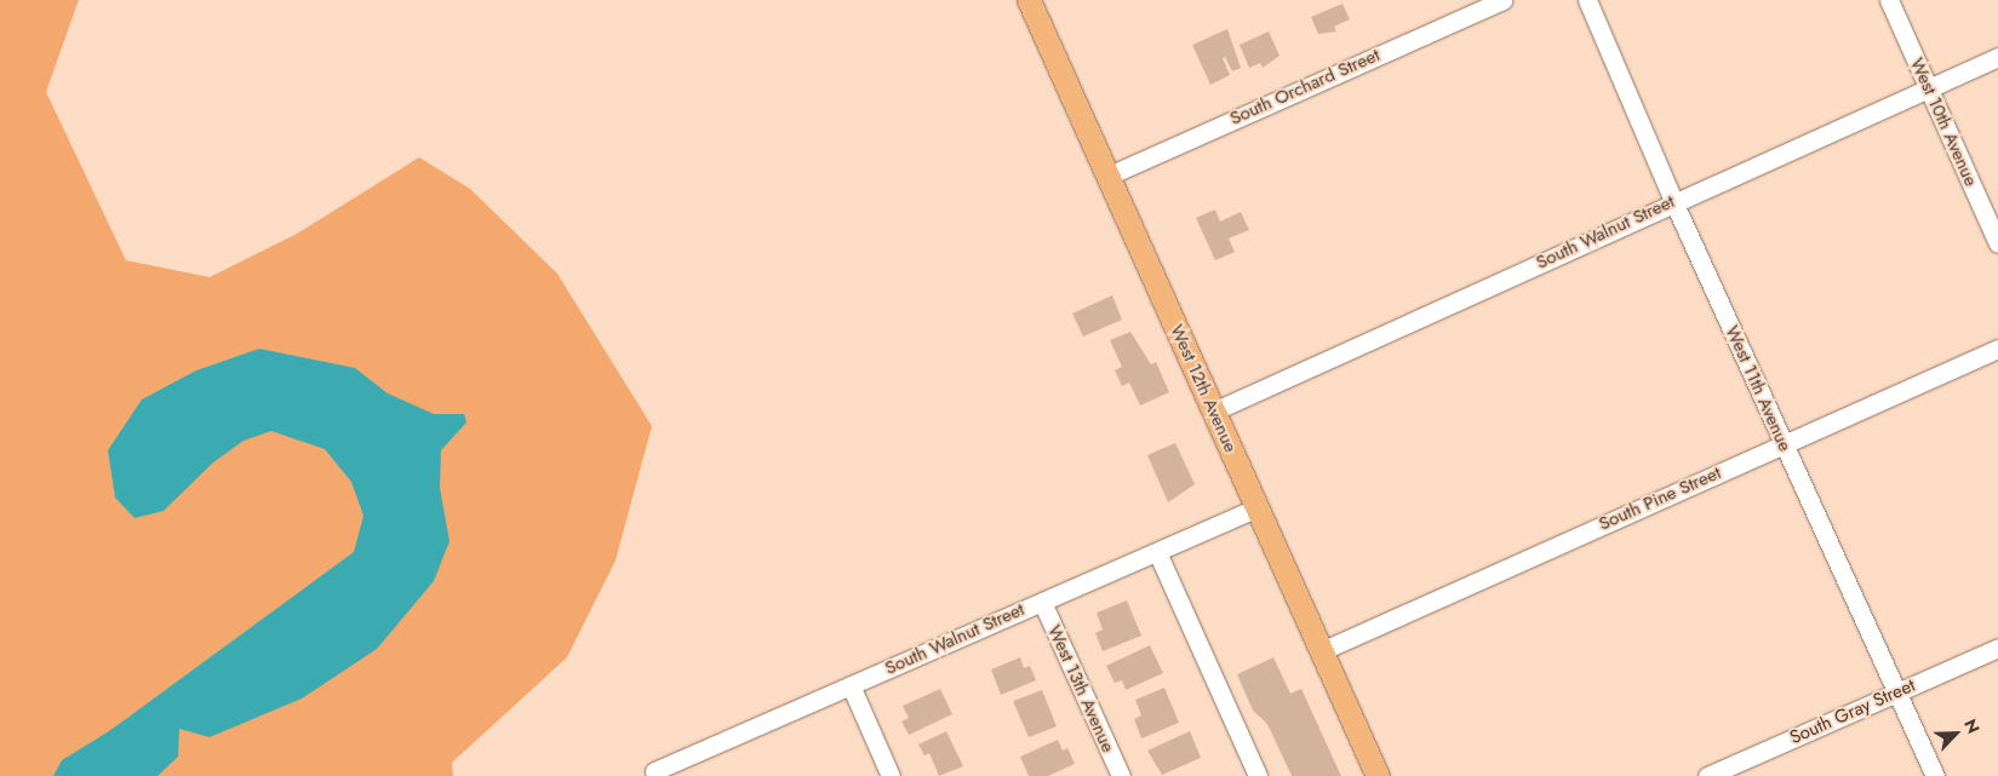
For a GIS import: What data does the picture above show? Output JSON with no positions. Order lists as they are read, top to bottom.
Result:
{
  "streets": {
    "main road": ["West 12th Avenue"],
    "street": [
      "South Orchard Street",
      "West 10th Avenue",
      "South Walnut Street",
      "West 11th Avenue",
      "South Pine Street",
      "West 13th Avenue",
      "South Gray Street"
    ]
  },
  "crossings": [
    ["South Orchard Street", "West 12th Avenue"],
    ["West 10th Avenue", "South Walnut Street"],
    ["South Walnut Street", "West 12th Avenue"],
    ["South Walnut Street", "West 11th Avenue"],
    ["South Walnut Street", "West 13th Avenue"],
    ["West 12th Avenue", "South Pine Street"],
    ["West 11th Avenue", "South Pine Street"],
    ["West 11th Avenue", "South Gray Street"]
  ],
  "north": "top right"
}
